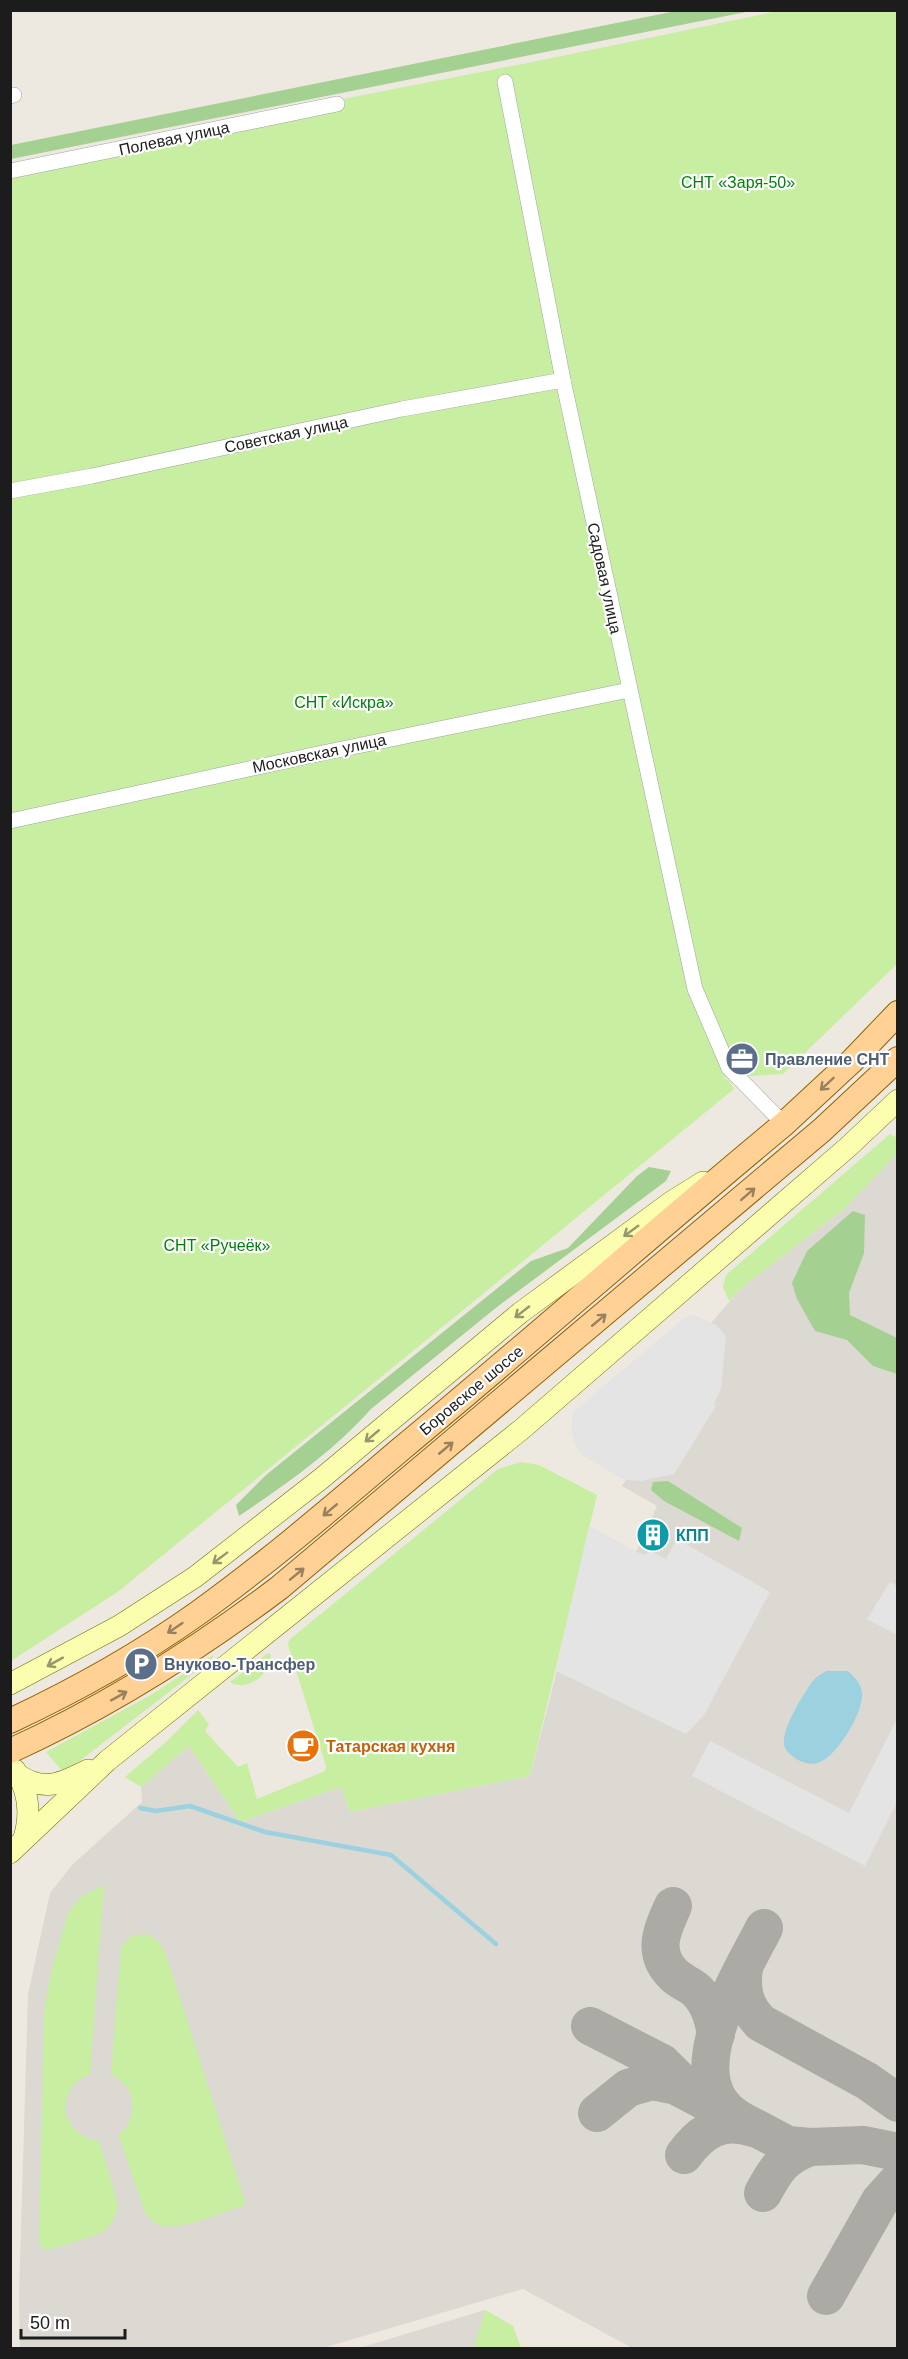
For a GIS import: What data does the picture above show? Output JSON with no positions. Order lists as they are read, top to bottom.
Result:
{
  "streets": {
    "main road": ["Боровское шоссе"],
    "street": [
      "Полевая улица",
      "Советская улица",
      "Садовая улица",
      "Московская улица"
    ]
  },
  "crossings": [
    ["Советская улица", "Садовая улица"],
    ["Садовая улица", "Московская улица"],
    ["Садовая улица", "Боровское шоссе"]
  ],
  "parks": ["СНТ «Заря-50»", "СНТ «Искра»", "СНТ «Ручеёк»"],
  "places": {
    "office": ["Правление СНТ"],
    "building": ["КПП"],
    "parking": ["Внуково-Трансфер"],
    "cafe": ["Татарская кухня"]
  },
  "scale_bar": "50 m"
}
